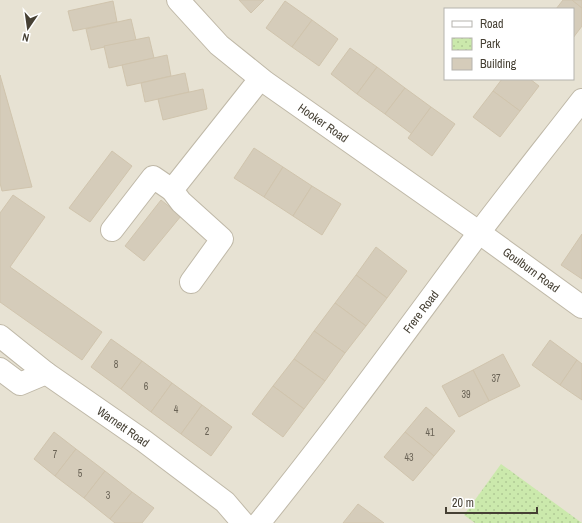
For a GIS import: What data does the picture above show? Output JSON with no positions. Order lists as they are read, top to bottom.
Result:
{
  "streets": {
    "street": [
      "Hooker Road",
      "Goulburn Road",
      "Frere Road",
      "Warnett Road"
    ]
  },
  "crossings": [
    ["Hooker Road", "Goulburn Road"],
    ["Hooker Road", "Frere Road"],
    ["Goulburn Road", "Frere Road"]
  ],
  "house_numbers": [
    "8",
    "37",
    "6",
    "39",
    "4",
    "2",
    "41",
    "7",
    "43",
    "5",
    "3"
  ],
  "legend": ["Road", "Park", "Building"],
  "scale_bar": "20 m",
  "north": "bottom"
}
